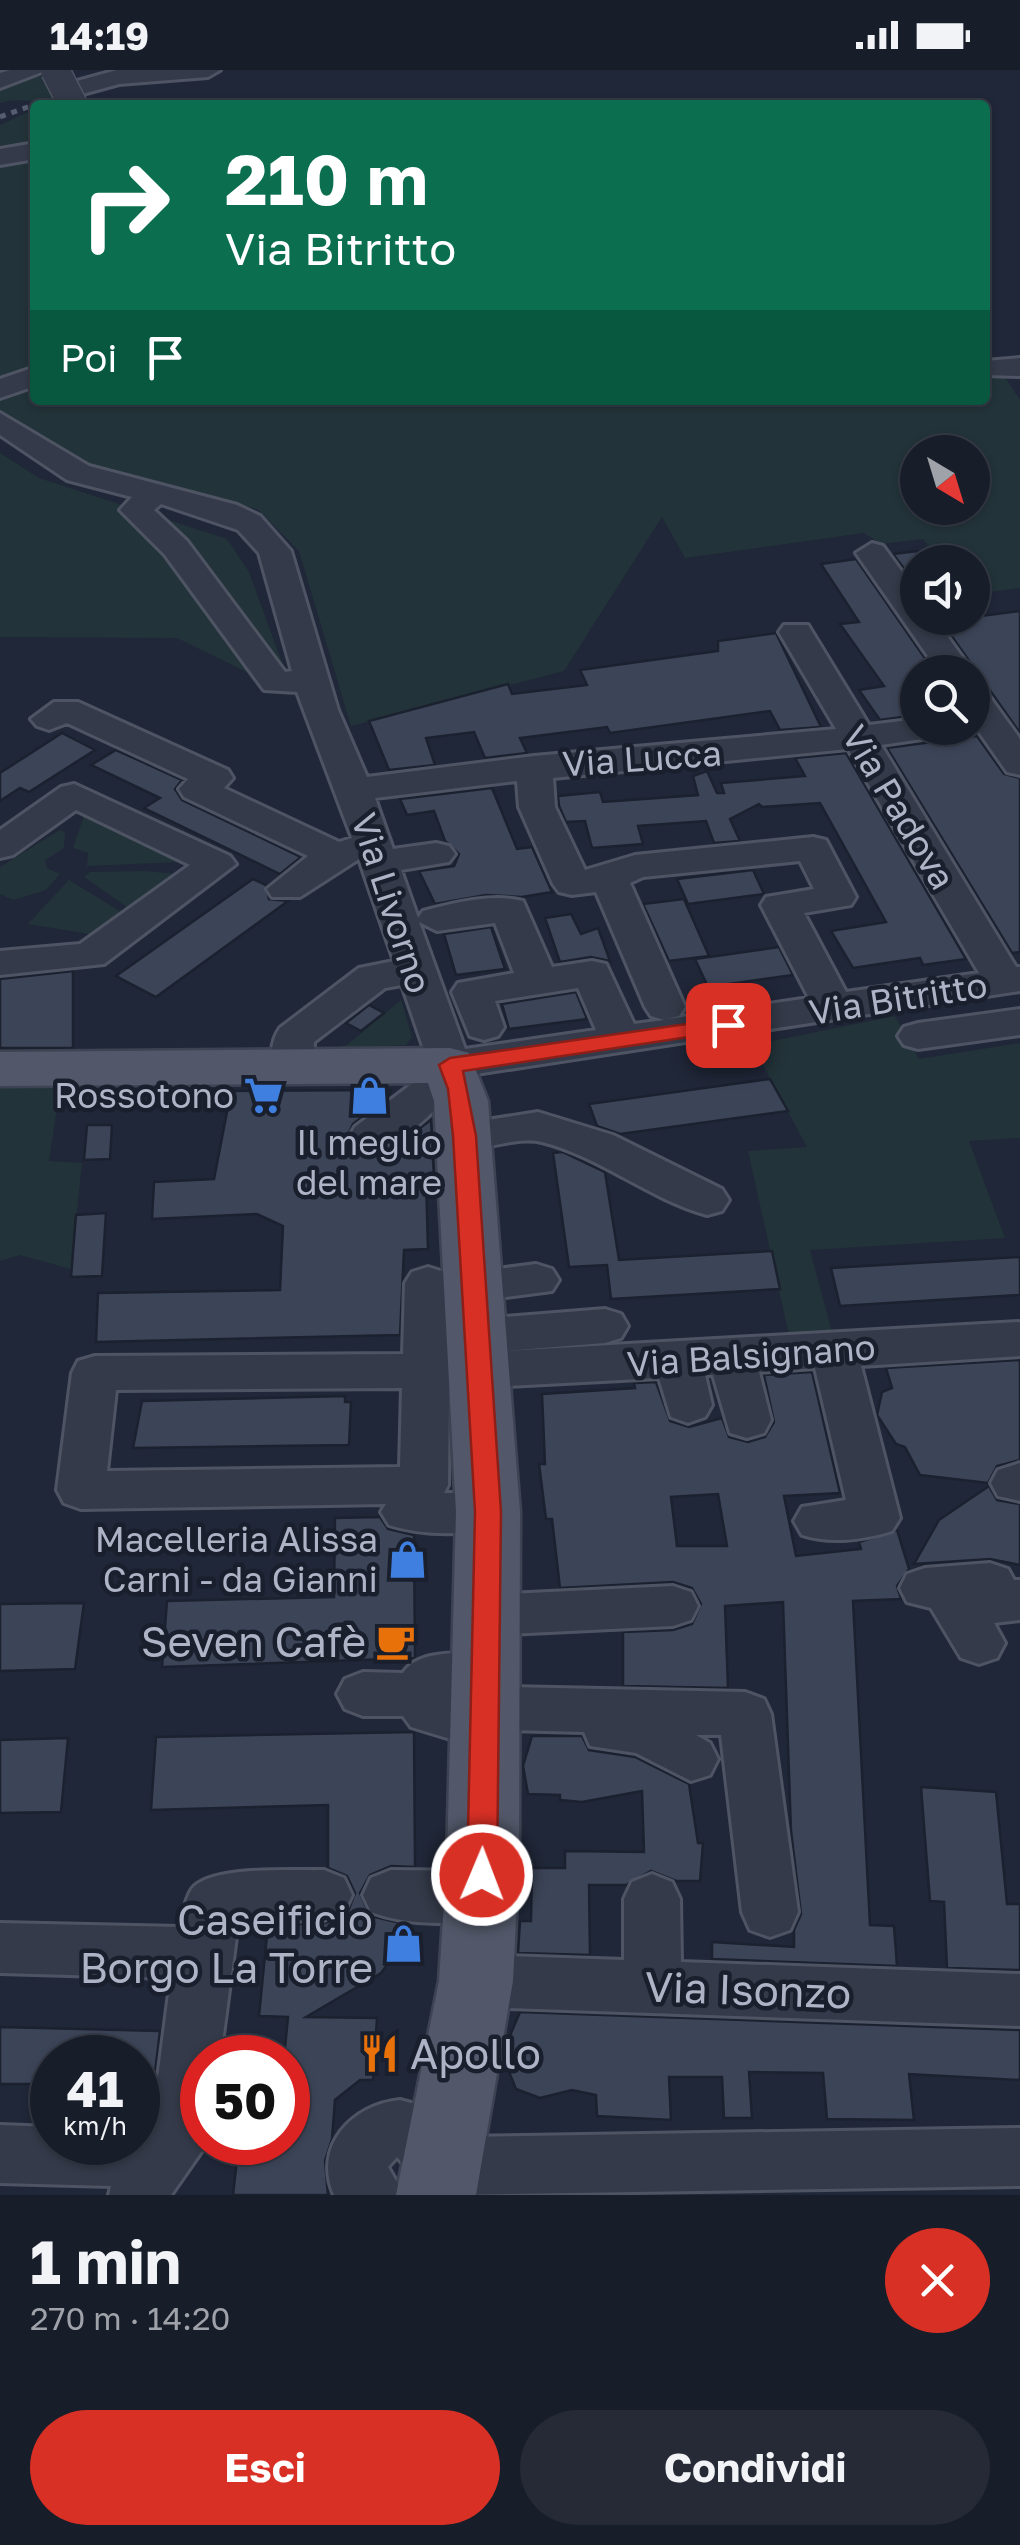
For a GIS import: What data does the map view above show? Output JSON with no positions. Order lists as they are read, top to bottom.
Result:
{
  "streets": {
    "main road": ["Via Bitritto"],
    "street": [
      "Via Lucca",
      "Via Padova",
      "Via Livorno",
      "Via Balsignano",
      "Via Isonzo"
    ]
  },
  "crossings": [
    ["Via Lucca", "Via Padova"],
    ["Via Lucca", "Via Livorno"],
    ["Via Padova", "Via Bitritto"],
    ["Via Livorno", "Via Bitritto"]
  ],
  "places": {
    "supermarket": ["Rossotono"],
    "shop": ["Il meglio del mare", "Macelleria Alissa Carni - da Gianni", "Caseificio Borgo La Torre"],
    "cafe": ["Seven Cafè"],
    "restaurant": ["Apollo"]
  },
  "north": "bottom right",
  "page": {
    "status": "14:19",
    "turn": ["210 m", "Via Bitritto"],
    "then": "Poi",
    "speed": "41 km/h",
    "limit": "50",
    "heading": ["1 min", "270 m · 14:20"],
    "buttons": ["Esci", "Condividi"]
  }
}
